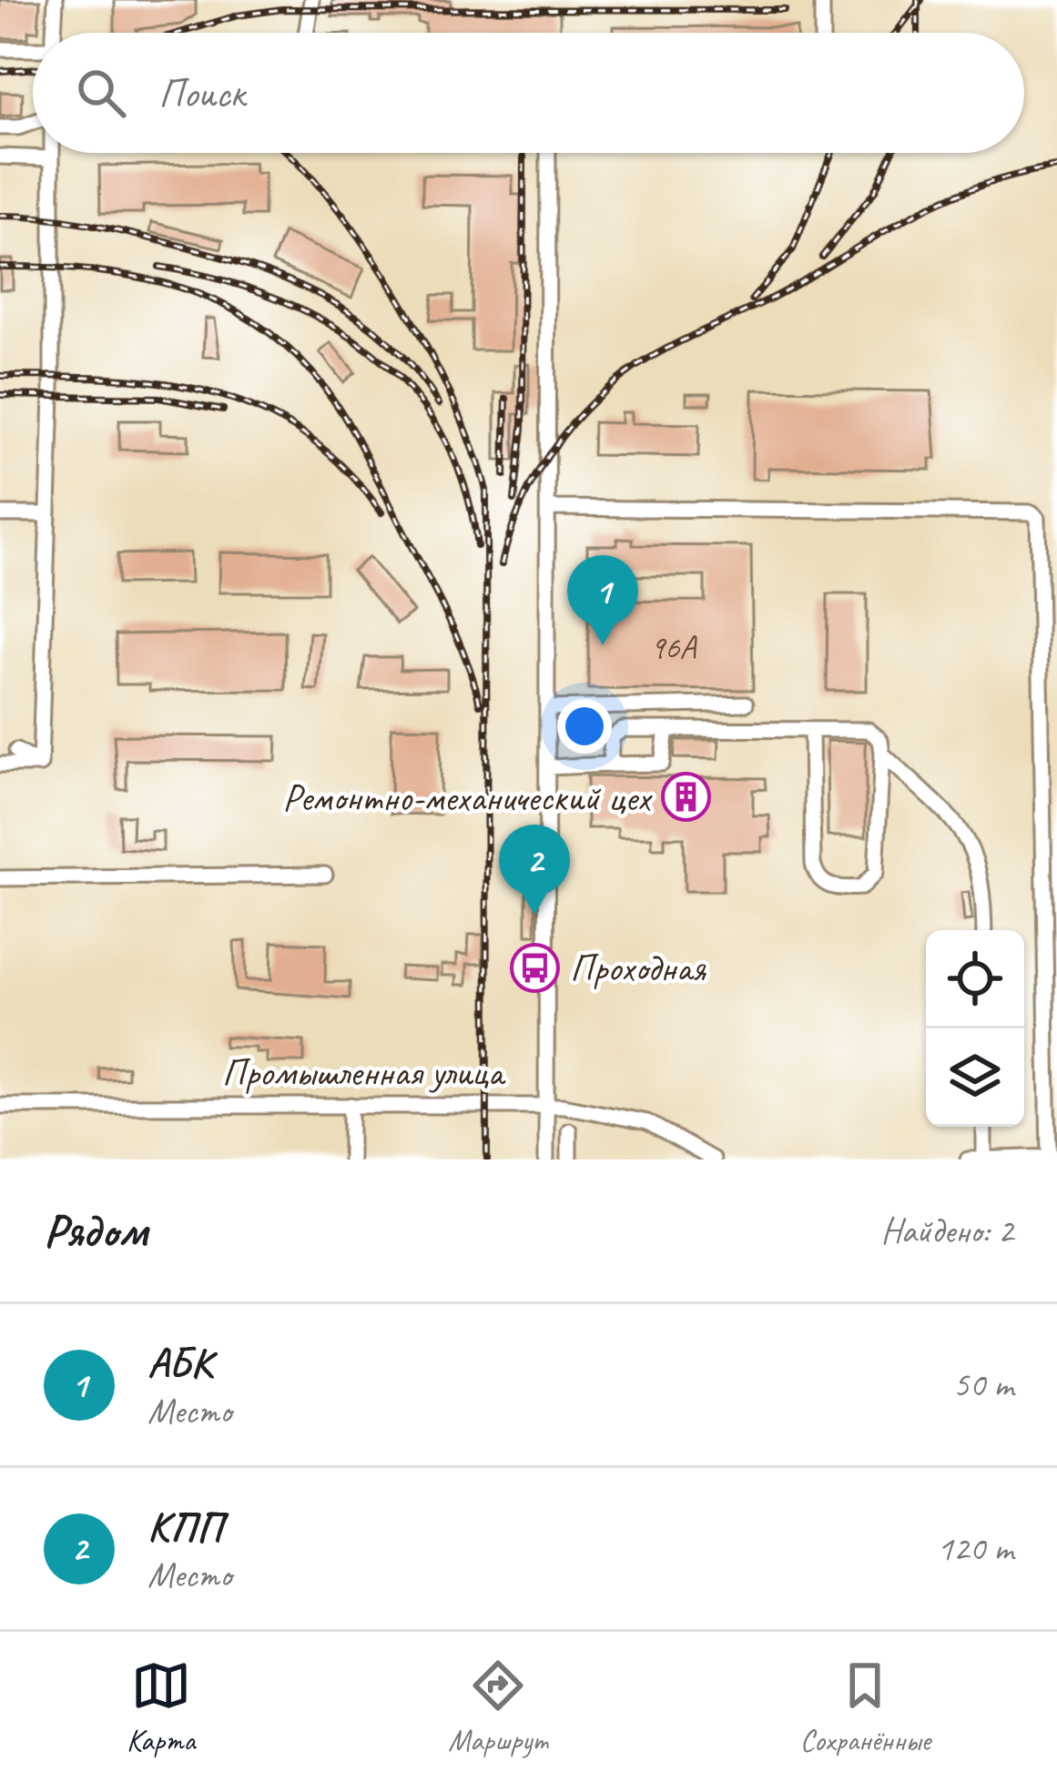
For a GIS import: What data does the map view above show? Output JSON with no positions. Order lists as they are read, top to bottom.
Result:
{
  "streets": {
    "street": ["Промышленная улица"]
  },
  "places": {
    "building": ["Ремонтно-механический цех"],
    "bus stop": ["Проходная"]
  },
  "house_numbers": ["96А"],
  "page": {
    "search": "Поиск",
    "pins": ["1", "2"],
    "heading": ["Рядом", "Найдено: 2"],
    "list": [
      {
        "mark": "1",
        "name": "АБК",
        "note": "Место",
        "value": "50 m"
      },
      {
        "mark": "2",
        "name": "КПП",
        "note": "Место",
        "value": "120 m"
      }
    ],
    "nav": ["Карта", "Маршрут", "Сохранённые"]
  }
}
